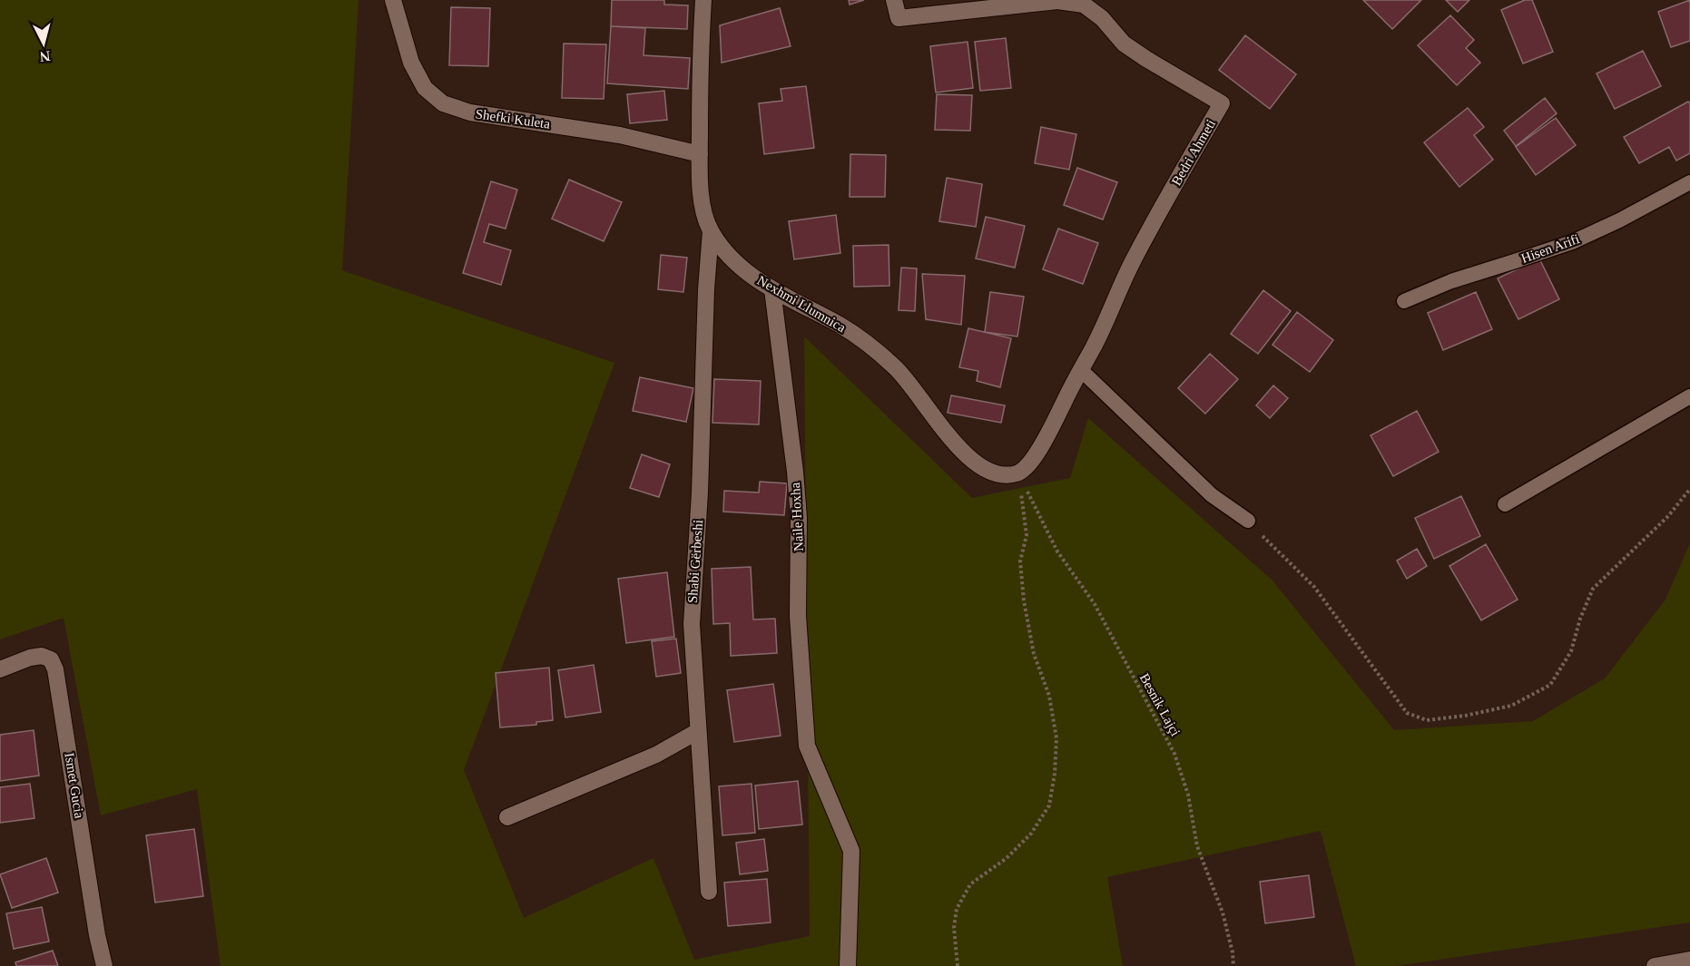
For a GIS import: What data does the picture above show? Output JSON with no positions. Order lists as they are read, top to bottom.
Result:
{
  "streets": {
    "street": [
      "Shefki Kuleta",
      "Bedri Ahmeti",
      "Nexhmi Llumnica",
      "Naile Hoxha",
      "Shabi Gërbeshi",
      "Ismet Gucia"
    ],
    "lane": ["Hisen Arifi"],
    "path": ["Besnik Lajçi"]
  },
  "crossings": [
    ["Shefki Kuleta", "Nexhmi Llumnica"],
    ["Bedri Ahmeti", "Nexhmi Llumnica"],
    ["Bedri Ahmeti", "Besnik Lajçi"],
    ["Nexhmi Llumnica", "Naile Hoxha"],
    ["Nexhmi Llumnica", "Shabi Gërbeshi"],
    ["Nexhmi Llumnica", "Besnik Lajçi"]
  ],
  "north": "bottom"
}
